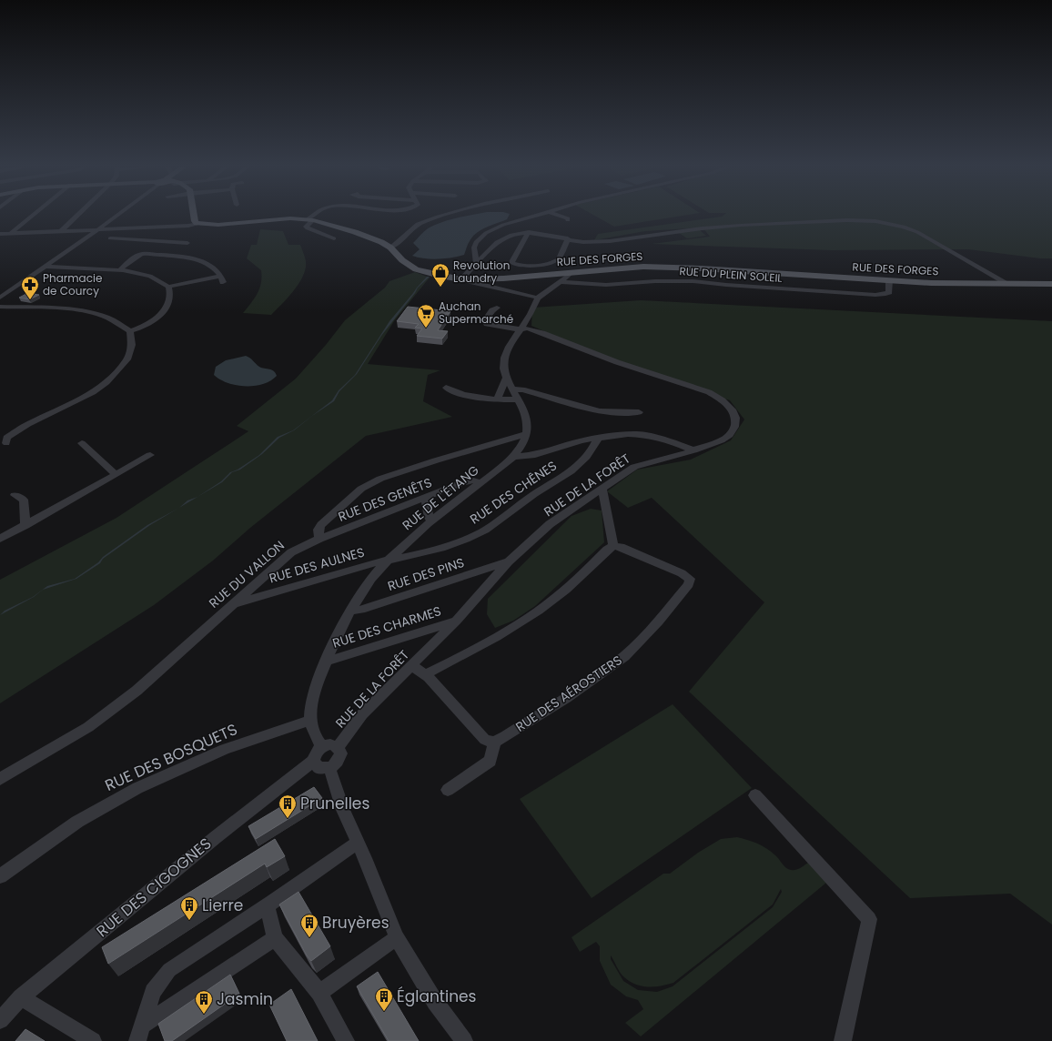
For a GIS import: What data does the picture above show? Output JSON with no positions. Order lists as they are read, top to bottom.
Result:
{
  "streets": {
    "main road": ["RUE DES FORGES"],
    "street": [
      "RUE DU PLEIN SOLEIL",
      "RUE DE LA FORÊT",
      "RUE DES CHÊNES",
      "RUE DE L'ÉTANG",
      "RUE DES GENÊTS",
      "RUE DES AULNES",
      "RUE DU VALLON",
      "RUE DES PINS",
      "RUE DES CHARMES",
      "RUE DES AÉROSTIERS",
      "RUE DES BOSQUETS",
      "RUE DES CIGOGNES"
    ]
  },
  "crossings": [
    ["RUE DES FORGES", "RUE DU PLEIN SOLEIL"],
    ["RUE DE LA FORÊT", "RUE DE L'ÉTANG"],
    ["RUE DE LA FORÊT", "RUE DES PINS"],
    ["RUE DE LA FORÊT", "RUE DES CHARMES"],
    ["RUE DE LA FORÊT", "RUE DES CIGOGNES"],
    ["RUE DES CHÊNES", "RUE DE L'ÉTANG"],
    ["RUE DES CHÊNES", "RUE DES AULNES"],
    ["RUE DE L'ÉTANG", "RUE DES GENÊTS"],
    ["RUE DE L'ÉTANG", "RUE DES AULNES"],
    ["RUE DE L'ÉTANG", "RUE DES PINS"],
    ["RUE DE L'ÉTANG", "RUE DES CHARMES"],
    ["RUE DE L'ÉTANG", "RUE DES BOSQUETS"],
    ["RUE DE L'ÉTANG", "RUE DES CIGOGNES"],
    ["RUE DES GENÊTS", "RUE DU VALLON"],
    ["RUE DES AULNES", "RUE DU VALLON"]
  ],
  "places": {
    "shop": ["Revolution Laundry"],
    "pharmacy": ["Pharmacie de Courcy"],
    "supermarket": ["Auchan Supermarché"],
    "building": [
      "Prunelles",
      "Lierre",
      "Bruyères",
      "Églantines",
      "Jasmin"
    ]
  }
}
